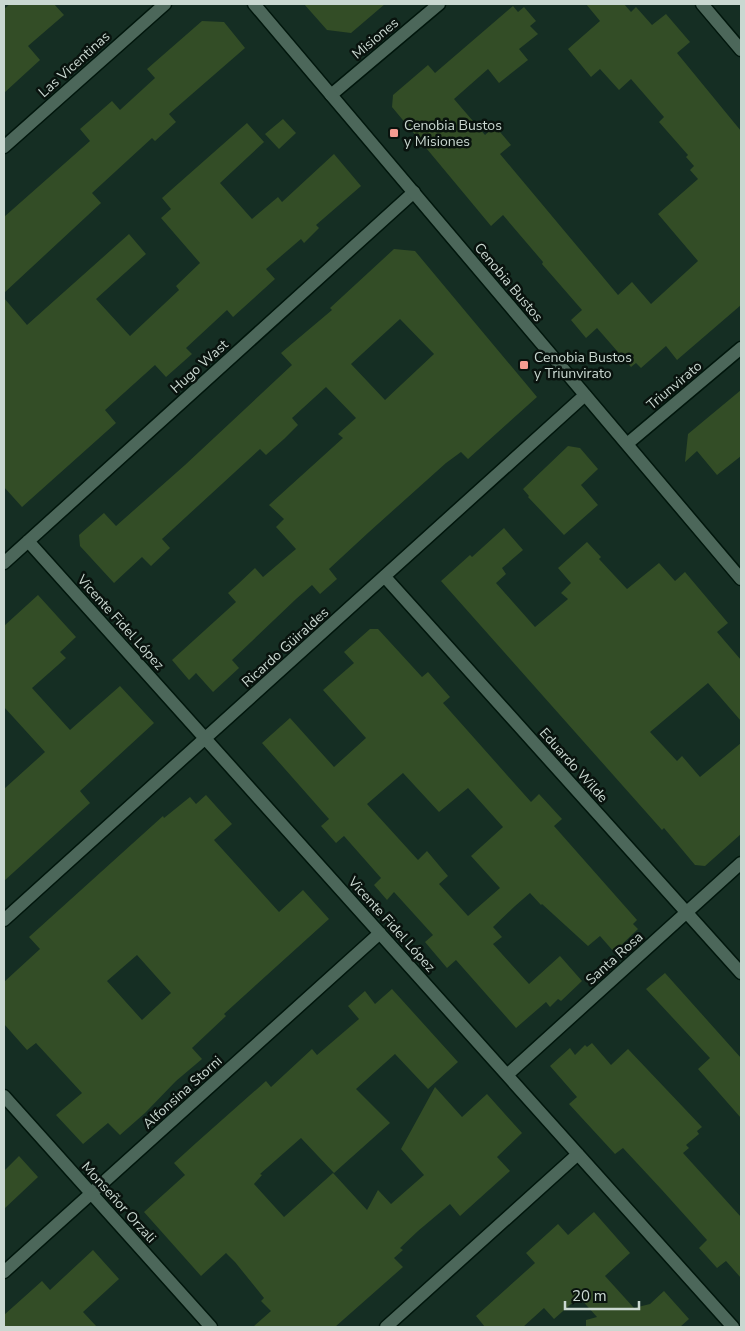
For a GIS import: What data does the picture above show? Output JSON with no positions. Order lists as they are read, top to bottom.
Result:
{
  "streets": {
    "street": [
      "Misiones",
      "Las Vicentinas",
      "Cenobia Bustos",
      "Hugo Wast",
      "Triunvirato",
      "Vicente Fidel López",
      "Ricardo Güiraldes",
      "Eduardo Wilde",
      "Santa Rosa",
      "Alfonsina Storni",
      "Monseñor Orzali"
    ]
  },
  "crossings": [
    ["Misiones", "Cenobia Bustos"],
    ["Cenobia Bustos", "Hugo Wast"],
    ["Cenobia Bustos", "Triunvirato"],
    ["Cenobia Bustos", "Ricardo Güiraldes"],
    ["Hugo Wast", "Vicente Fidel López"],
    ["Vicente Fidel López", "Ricardo Güiraldes"],
    ["Vicente Fidel López", "Santa Rosa"],
    ["Vicente Fidel López", "Alfonsina Storni"],
    ["Ricardo Güiraldes", "Eduardo Wilde"],
    ["Eduardo Wilde", "Santa Rosa"],
    ["Alfonsina Storni", "Monseñor Orzali"]
  ],
  "places": {
    "transit": ["Cenobia Bustos y Misiones", "Cenobia Bustos y Triunvirato"]
  },
  "scale_bar": "20 m"
}
